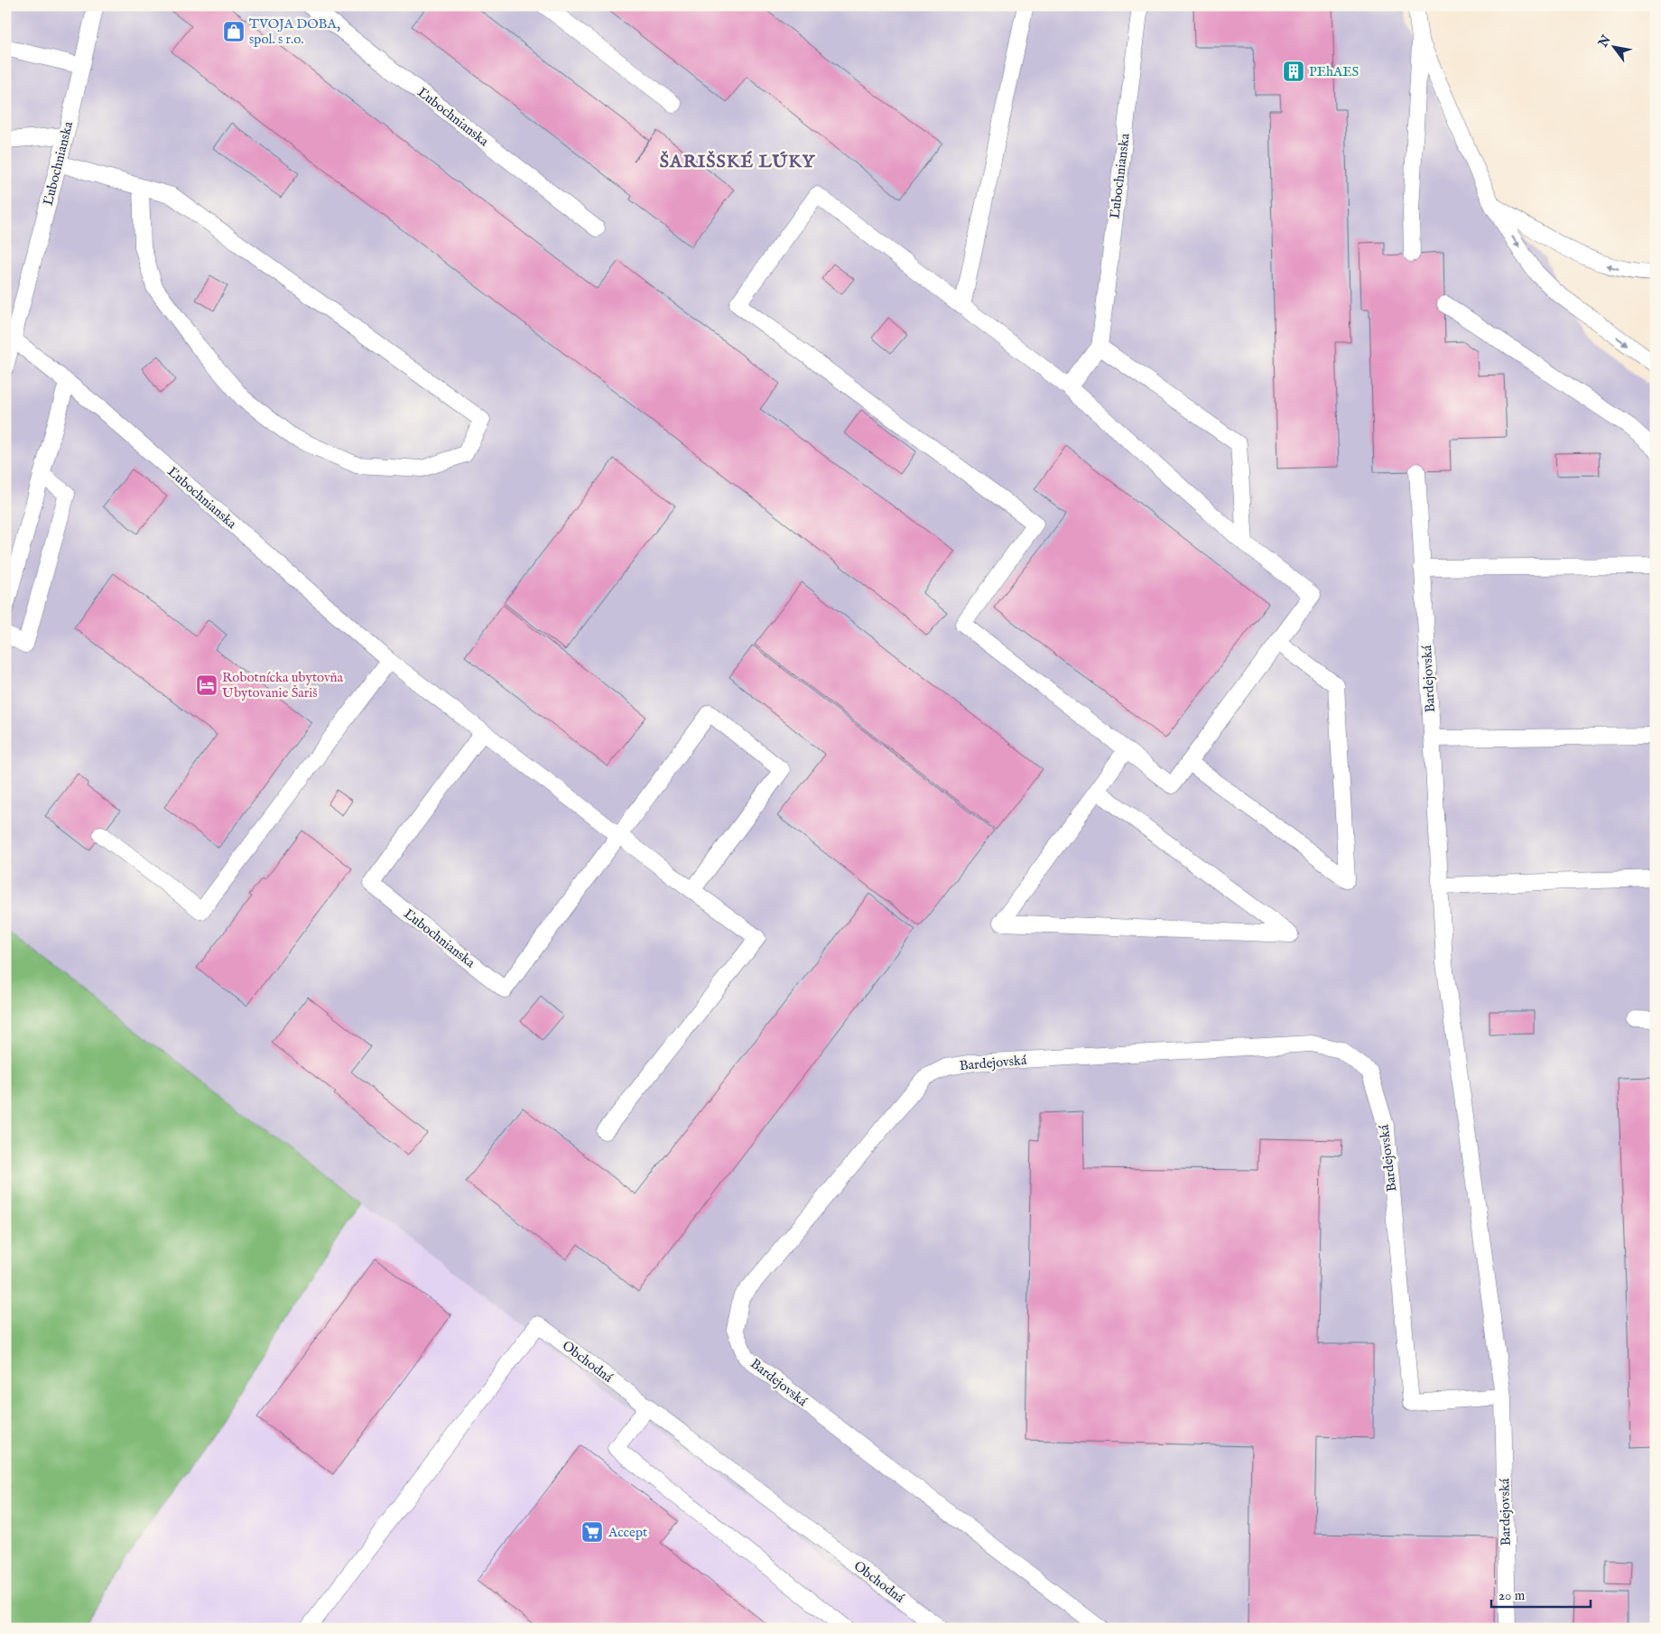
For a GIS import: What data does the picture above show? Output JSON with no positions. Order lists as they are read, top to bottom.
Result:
{
  "streets": {
    "lane": ["Ľubochnianska", "Bardejovská", "Obchodná"]
  },
  "districts": ["ŠARIŠSKÉ LÚKY"],
  "places": {
    "shop": ["TVOJA DOBA, spol. s r.o."],
    "building": ["PEhAES"],
    "hotel": ["Robotnícka ubytovňa Ubytovanie Šariš"],
    "supermarket": ["Accept"]
  },
  "scale_bar": "20 m",
  "north": "top left"
}
